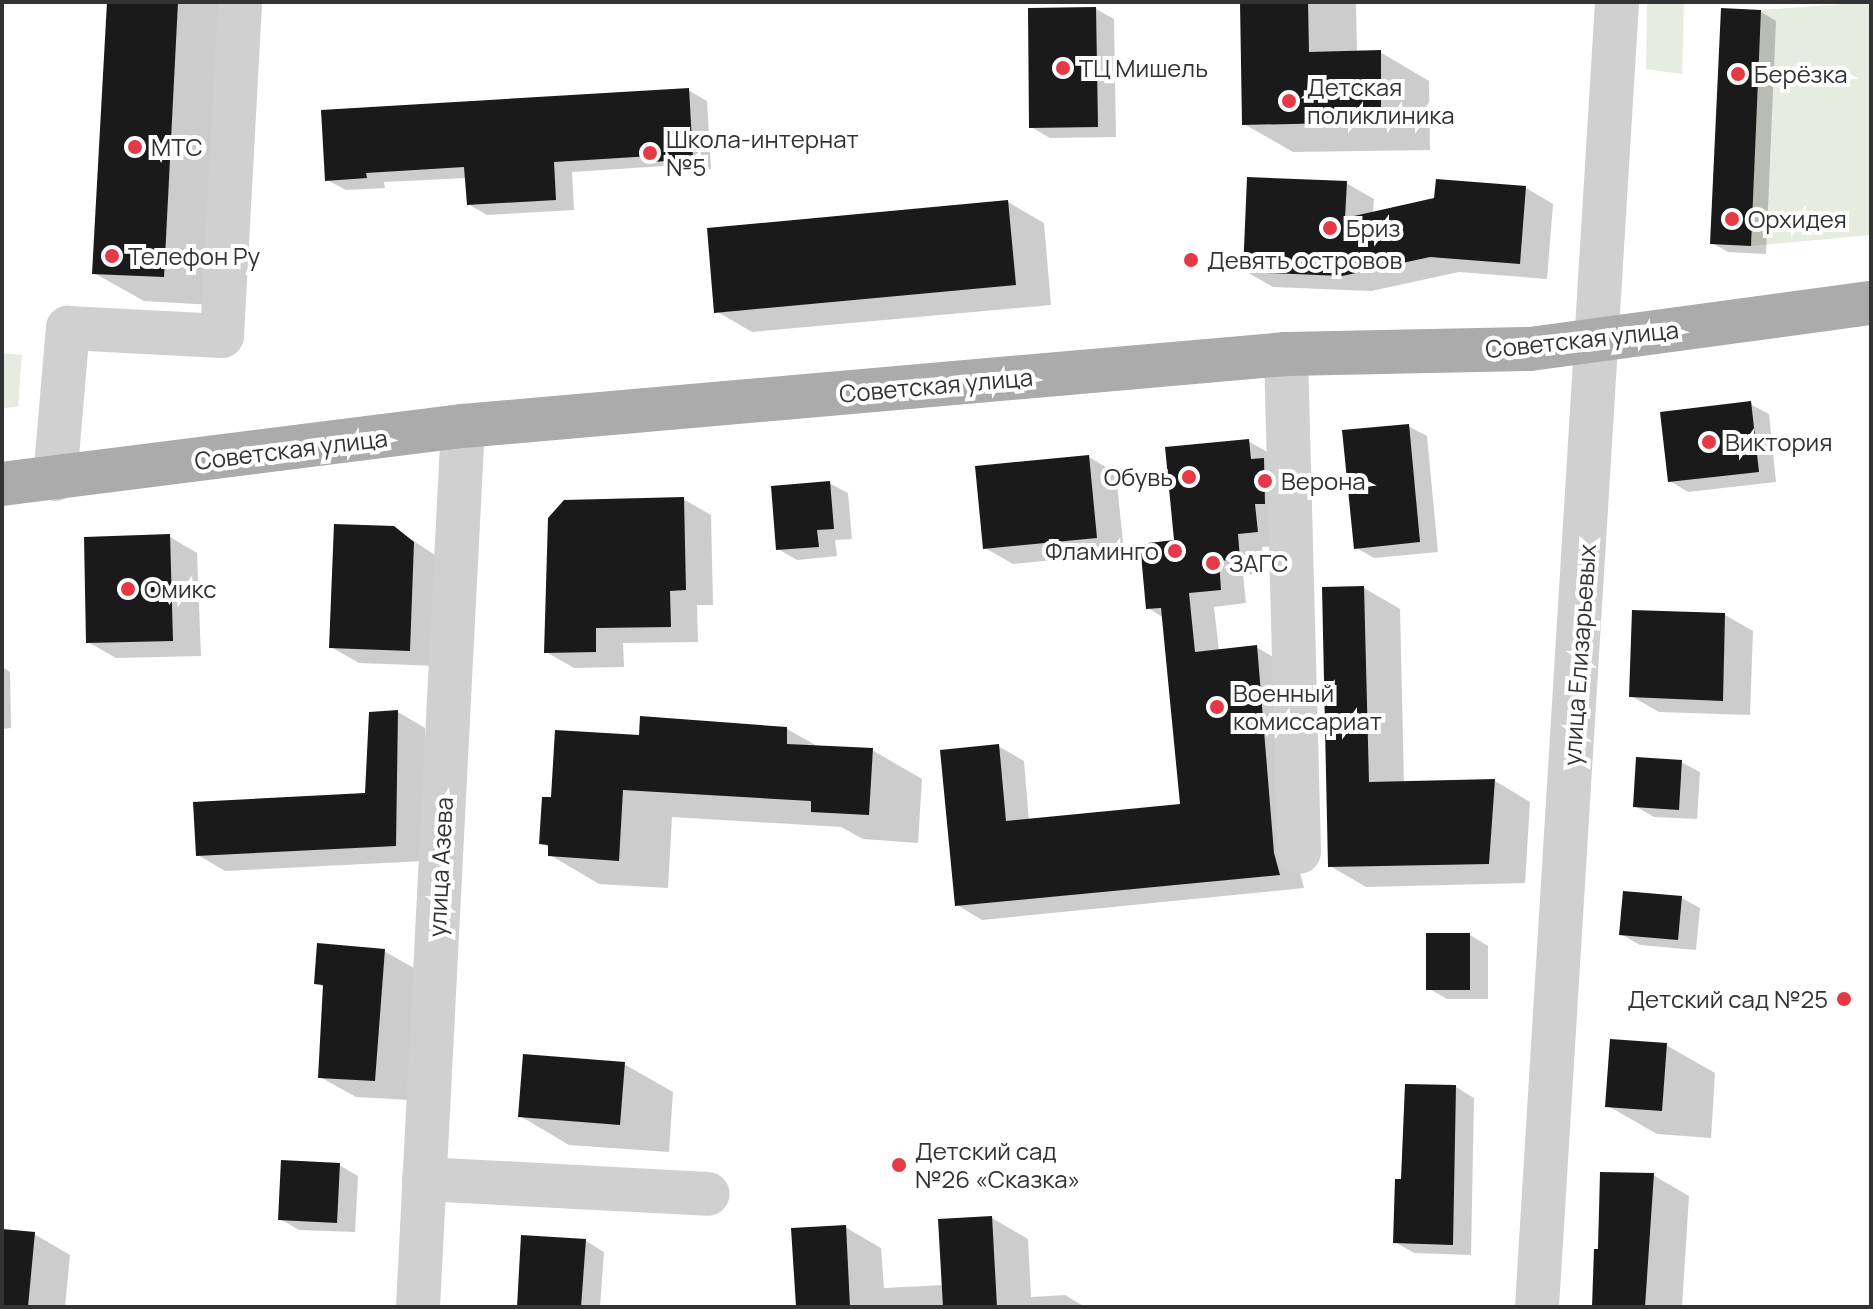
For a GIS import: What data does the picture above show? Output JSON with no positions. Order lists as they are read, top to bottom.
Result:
{
  "streets": {
    "main road": ["Советская улица"],
    "street": ["улица Елизарьевых", "улица Азева"]
  },
  "crossings": [
    ["Советская улица", "улица Елизарьевых"],
    ["Советская улица", "улица Азева"]
  ],
  "places": [
    "ТЦ Мишель",
    "Берёзка",
    "Детская поликлиника",
    "МТС",
    "Школа-интернат №5",
    "Орхидея",
    "Бриз",
    "Телефон Ру",
    "Девять островов",
    "Виктория",
    "Обувь",
    "Верона",
    "Фламинго",
    "ЗАГС",
    "Омикс",
    "Военный комиссариат",
    "Детский сад №25",
    "Детский сад №26 «Сказка»"
  ]
}
